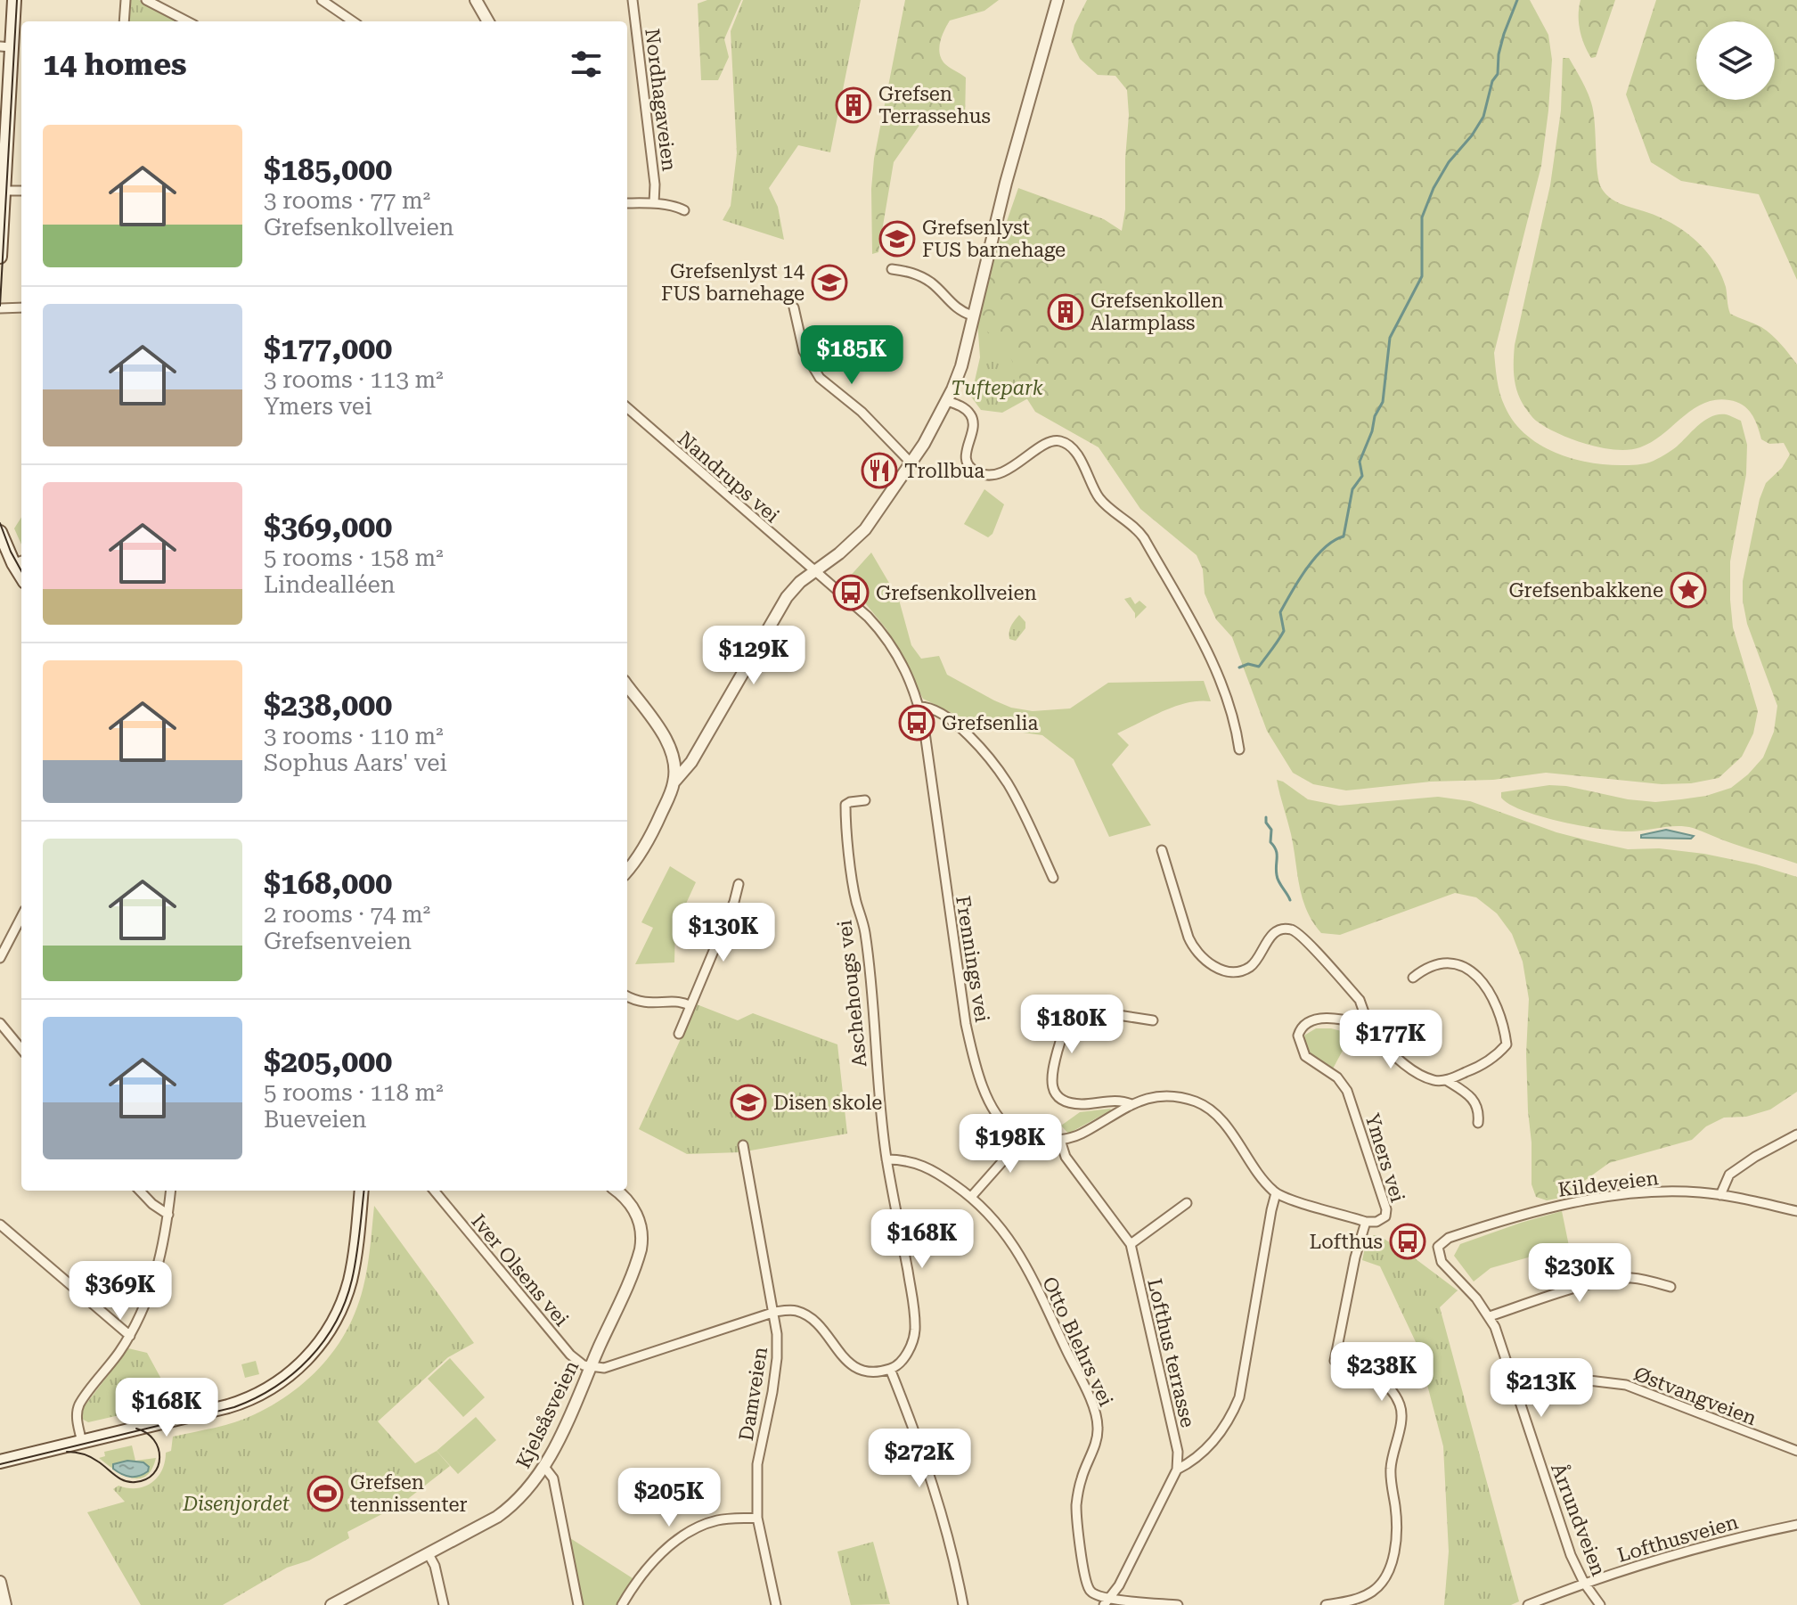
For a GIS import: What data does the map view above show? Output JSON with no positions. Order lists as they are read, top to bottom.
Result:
{
  "streets": {
    "street": [
      "Nordhagaveien",
      "Nandrups vei",
      "Frennings vei",
      "Aschehougs vei",
      "Ymers vei",
      "Kildeveien",
      "Iver Olsens vei",
      "Otto Blehrs vei",
      "Lofthus terrasse",
      "Damveien",
      "Østvangveien",
      "Kjelsåsveien",
      "Årrundveien",
      "Lofthusveien"
    ]
  },
  "crossings": [
    ["Nandrups vei", "Frennings vei"],
    ["Aschehougs vei", "Otto Blehrs vei"],
    ["Kildeveien", "Årrundveien"],
    ["Iver Olsens vei", "Kjelsåsveien"],
    ["Årrundveien", "Lofthusveien"]
  ],
  "parks": ["Tuftepark", "Disenjordet"],
  "places": {
    "building": ["Grefsen Terrassehus", "Grefsenkollen Alarmplass"],
    "school or university": ["Grefsenlyst FUS barnehage", "Grefsenlyst 14 FUS barnehage", "Disen skole"],
    "restaurant": ["Trollbua"],
    "place": ["Grefsenbakkene"],
    "bus stop": ["Grefsenkollveien", "Grefsenlia", "Lofthus"],
    "sports": ["Grefsen tennissenter"]
  },
  "page": {
    "heading": "14 homes",
    "list": [
      {
        "name": "$185,000",
        "note": "3 rooms · 77 m² · Grefsenkollveien"
      },
      {
        "name": "$177,000",
        "note": "3 rooms · 113 m² · Ymers vei"
      },
      {
        "name": "$369,000",
        "note": "5 rooms · 158 m² · Lindealléen"
      },
      {
        "name": "$238,000",
        "note": "3 rooms · 110 m² · Sophus Aars' vei"
      },
      {
        "name": "$168,000",
        "note": "2 rooms · 74 m² · Grefsenveien"
      },
      {
        "name": "$205,000",
        "note": "5 rooms · 118 m² · Bueveien"
      }
    ],
    "price": [
      "$185K",
      "$129K",
      "$130K",
      "$180K",
      "$177K",
      "$198K",
      "$168K",
      "$230K",
      "$369K",
      "$238K",
      "$213K",
      "$168K",
      "$272K",
      "$205K"
    ]
  }
}
